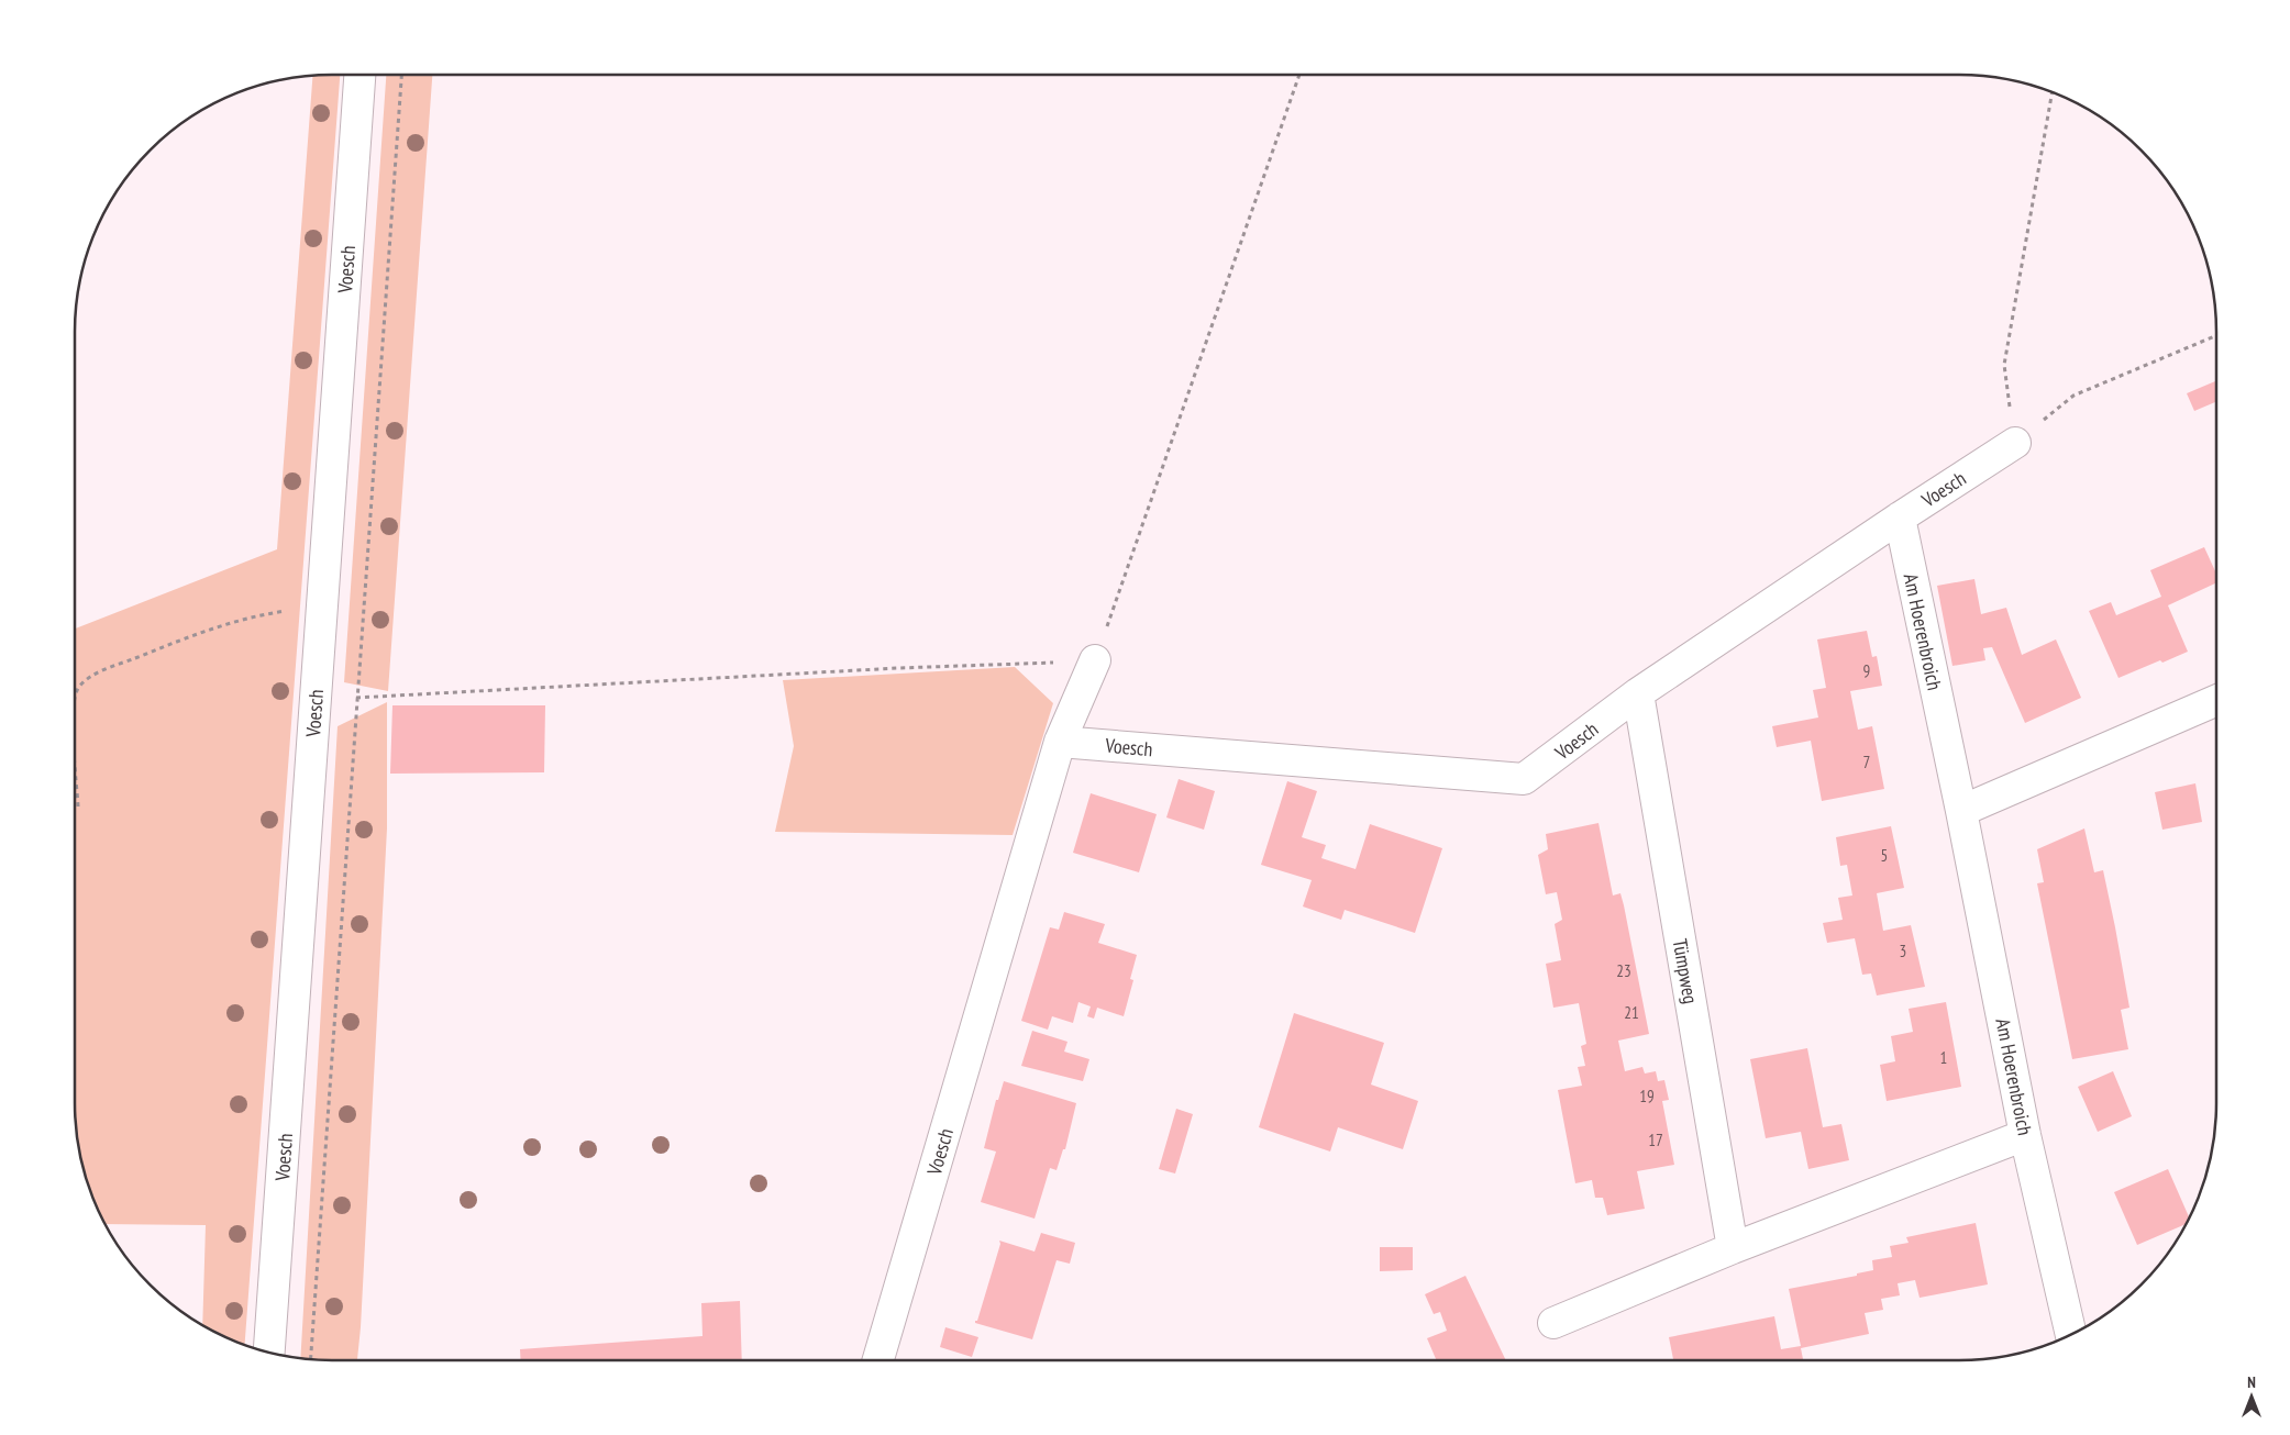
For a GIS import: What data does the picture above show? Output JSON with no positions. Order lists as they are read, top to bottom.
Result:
{
  "streets": {
    "street": ["Voesch", "Am Hoerenbroich", "Tümpweg"]
  },
  "crossings": [
    ["Voesch", "Am Hoerenbroich"],
    ["Voesch", "Tümpweg"]
  ],
  "house_numbers": [
    "9",
    "7",
    "5",
    "3",
    "23",
    "21",
    "1",
    "19",
    "17"
  ],
  "north": "top"
}
